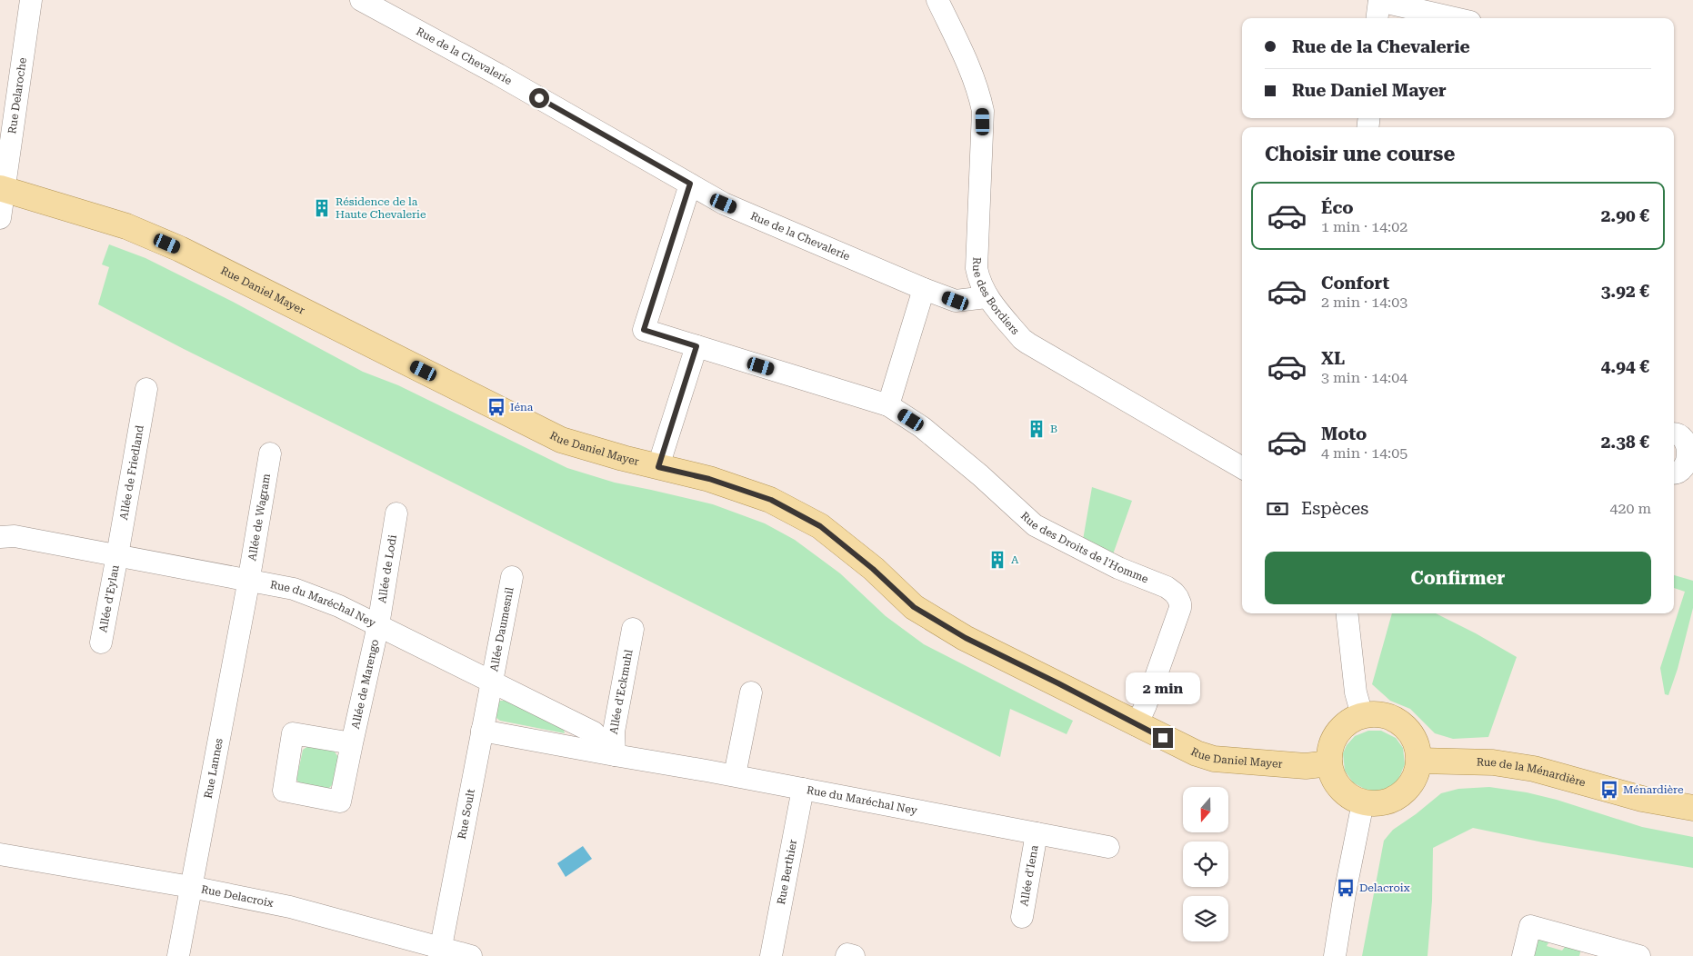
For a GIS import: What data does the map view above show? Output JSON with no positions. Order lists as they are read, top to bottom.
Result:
{
  "streets": {
    "main road": ["Rue Daniel Mayer", "Rue de la Ménardière"],
    "street": [
      "Rue de la Chevalerie",
      "Rue Delaroche",
      "Rue des Bordiers",
      "Allée de Friedland",
      "Allée de Wagram",
      "Rue des Droits de l'Homme",
      "Allée de Lodi",
      "Allée d'Eylau",
      "Rue du Maréchal Ney",
      "Allée Daumesnil",
      "Allée de Marengo",
      "Allée d'Eckmuhl",
      "Rue Lannes",
      "Rue Soult",
      "Rue Berthier",
      "Allée d'Iena",
      "Rue Delacroix"
    ]
  },
  "crossings": [
    ["Rue de la Chevalerie", "Rue des Bordiers"],
    ["Rue de la Chevalerie", "Rue des Droits de l'Homme"],
    ["Rue Delaroche", "Rue Daniel Mayer"],
    ["Rue Daniel Mayer", "Rue des Droits de l'Homme"],
    ["Rue Daniel Mayer", "Rue de la Ménardière"],
    ["Allée de Friedland", "Allée d'Eylau"],
    ["Allée de Friedland", "Rue du Maréchal Ney"],
    ["Allée de Wagram", "Rue du Maréchal Ney"],
    ["Allée de Wagram", "Rue Lannes"],
    ["Allée de Lodi", "Rue du Maréchal Ney"],
    ["Allée de Lodi", "Allée de Marengo"],
    ["Allée d'Eylau", "Rue du Maréchal Ney"],
    ["Rue du Maréchal Ney", "Allée Daumesnil"],
    ["Rue du Maréchal Ney", "Allée de Marengo"],
    ["Rue du Maréchal Ney", "Allée d'Eckmuhl"],
    ["Rue du Maréchal Ney", "Rue Lannes"],
    ["Rue du Maréchal Ney", "Rue Soult"],
    ["Rue du Maréchal Ney", "Rue Berthier"],
    ["Rue du Maréchal Ney", "Allée d'Iena"],
    ["Allée Daumesnil", "Rue Soult"],
    ["Rue Lannes", "Rue Delacroix"],
    ["Rue Soult", "Rue Delacroix"]
  ],
  "places": {
    "building": ["Résidence de la Haute Chevalerie", "B", "A"],
    "bus stop": ["Iéna", "Ménardière", "Delacroix"]
  },
  "north": "bottom",
  "page": {
    "banner": ["Rue de la Chevalerie", "Rue Daniel Mayer"],
    "heading": "Choisir une course",
    "list": [
      {
        "name": "Éco",
        "note": "1 min · 14:02",
        "value": "2.90 €"
      },
      {
        "name": "Confort",
        "note": "2 min · 14:03",
        "value": "3.92 €"
      },
      {
        "name": "XL",
        "note": "3 min · 14:04",
        "value": "4.94 €"
      },
      {
        "name": "Moto",
        "note": "4 min · 14:05",
        "value": "2.38 €"
      }
    ],
    "pay": ["Espèces", "420 m"],
    "buttons": "Confirmer",
    "bubble": "2 min"
  }
}
